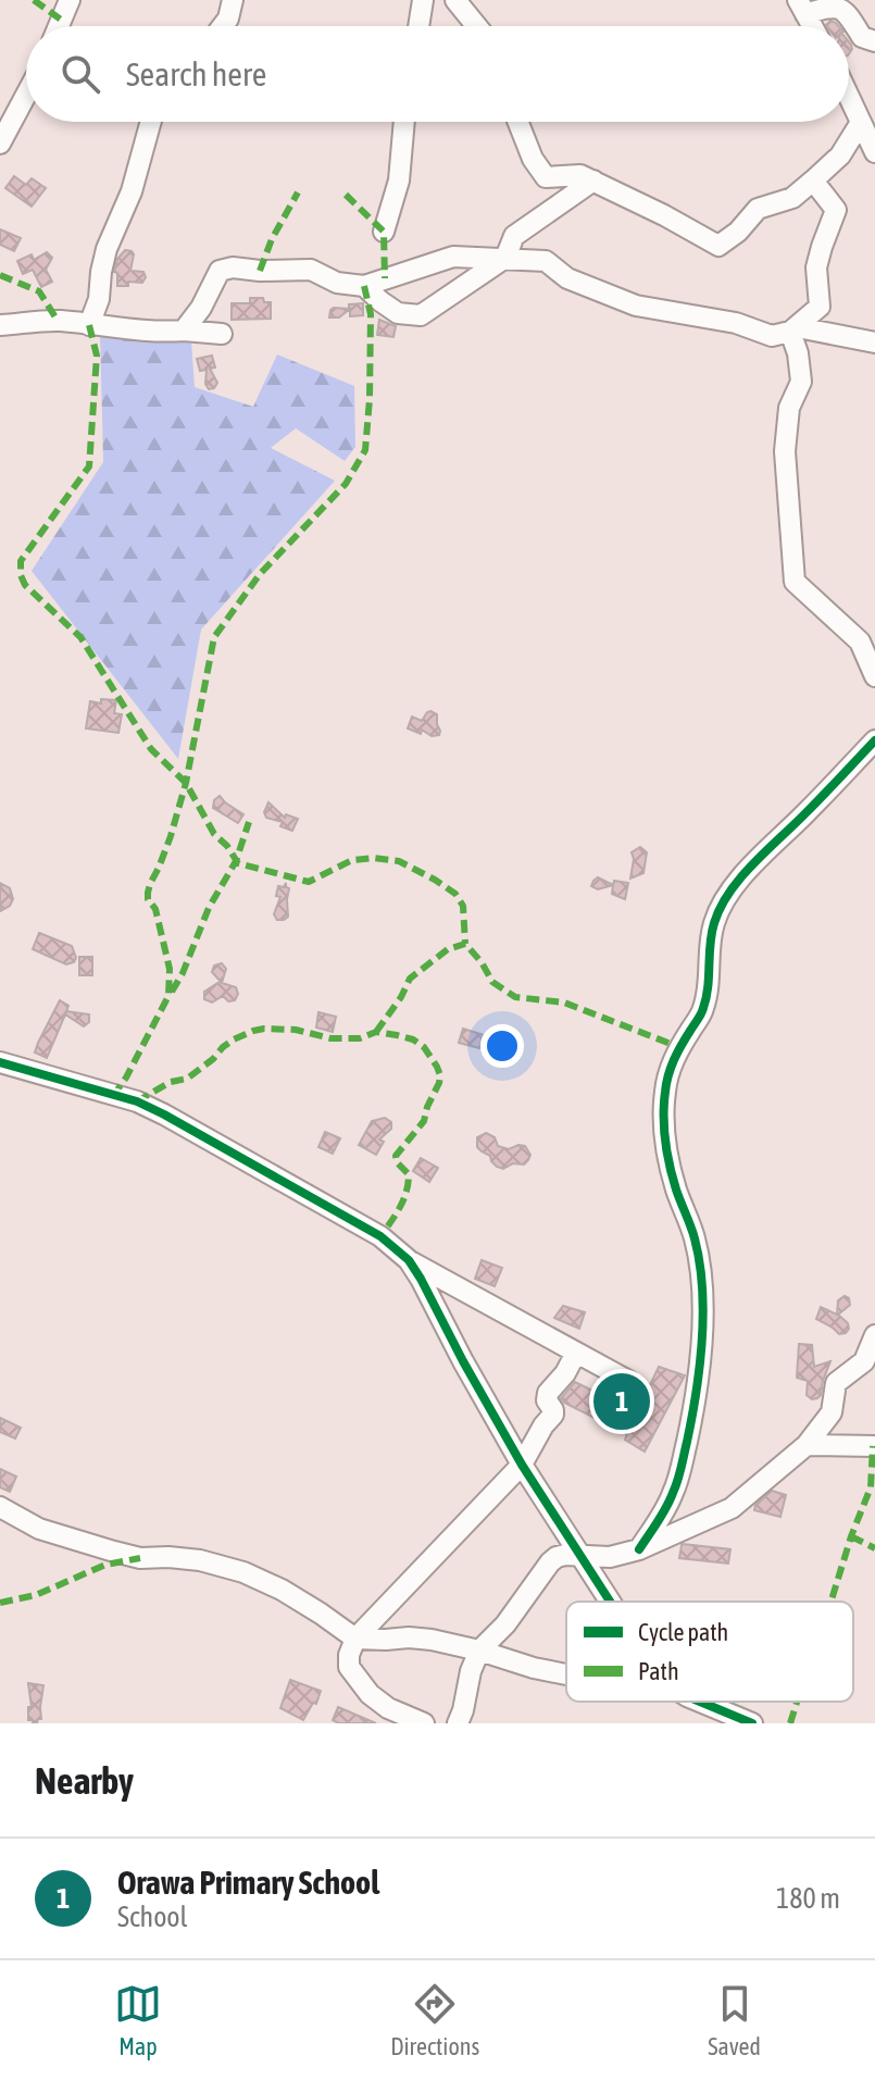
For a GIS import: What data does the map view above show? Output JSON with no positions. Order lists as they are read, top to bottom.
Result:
{
  "legend": ["Cycle path", "Path"],
  "page": {
    "search": "Search here",
    "pins": "1",
    "heading": "Nearby",
    "list": [
      {
        "mark": "1",
        "name": "Orawa Primary School",
        "note": "School",
        "value": "180 m"
      }
    ],
    "nav": ["Map", "Directions", "Saved"]
  }
}
